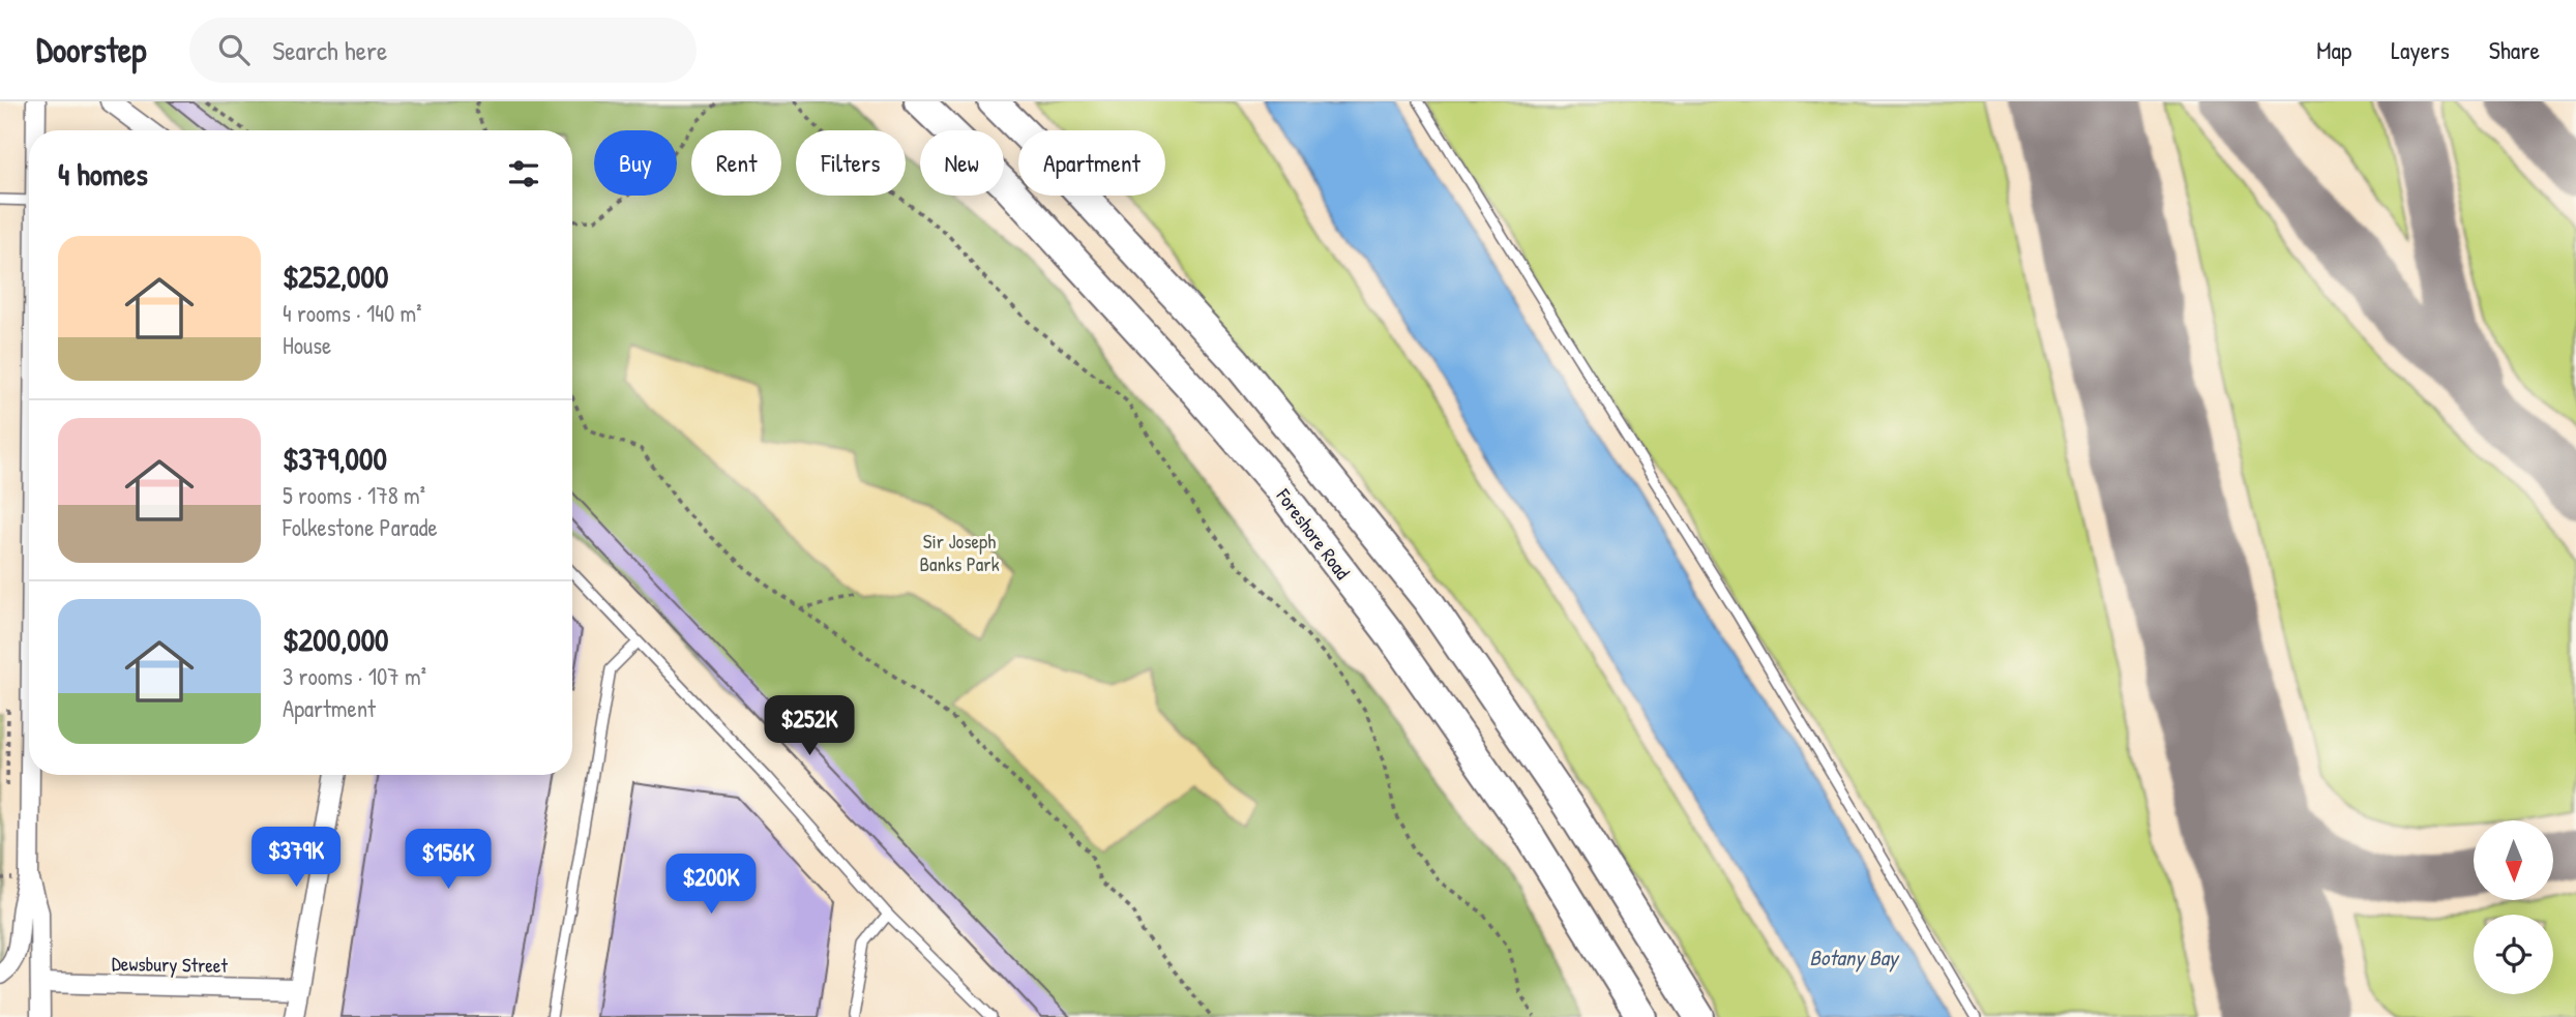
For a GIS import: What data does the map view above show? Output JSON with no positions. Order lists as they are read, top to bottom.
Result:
{
  "streets": {
    "main road": ["Foreshore Road"],
    "street": ["Dewsbury Street"]
  },
  "water": ["Botany Bay"],
  "parks": ["Sir Joseph Banks Park"],
  "north": "bottom",
  "page": {
    "header": "Doorstep",
    "search": "Search here",
    "nav": ["Map", "Layers", "Share"],
    "chip": [
      "Buy",
      "Rent",
      "Filters",
      "New",
      "Apartment"
    ],
    "heading": "4 homes",
    "list": [
      {
        "name": "$252,000",
        "note": "4 rooms · 140 m² · House"
      },
      {
        "name": "$379,000",
        "note": "5 rooms · 178 m² · Folkestone Parade"
      },
      {
        "name": "$200,000",
        "note": "3 rooms · 107 m² · Apartment"
      }
    ],
    "price": [
      "$252K",
      "$379K",
      "$156K",
      "$200K"
    ]
  }
}
